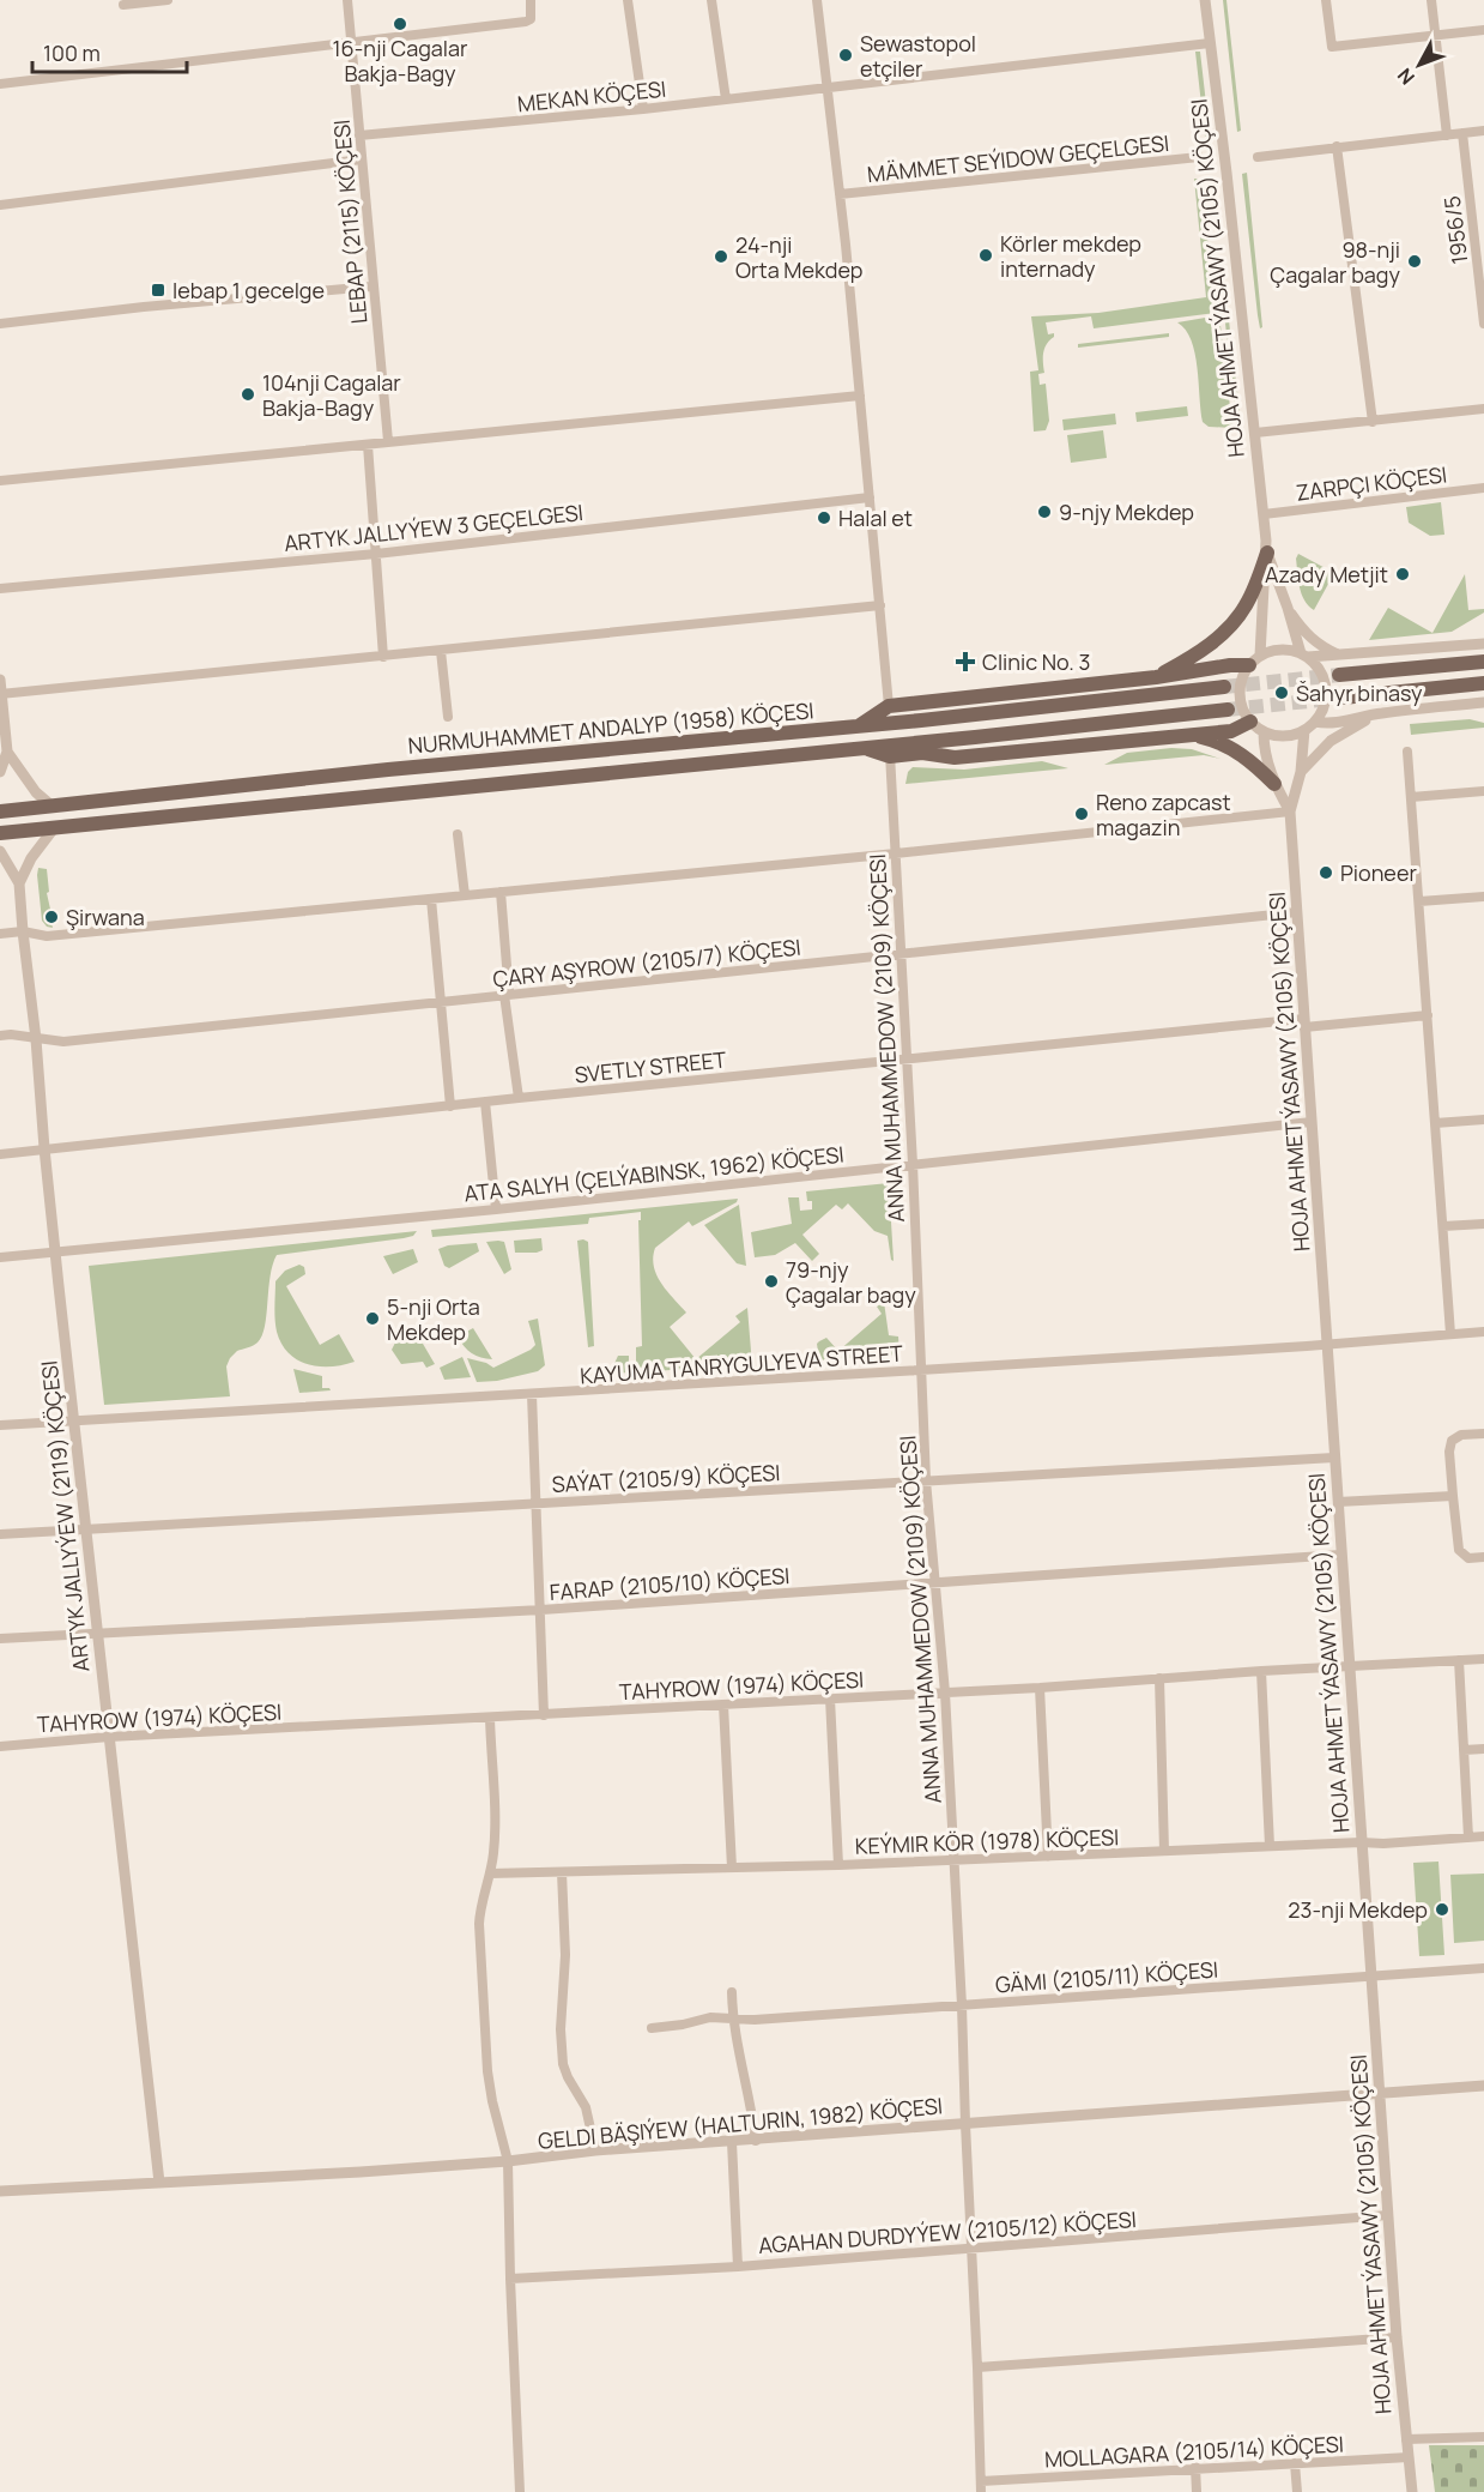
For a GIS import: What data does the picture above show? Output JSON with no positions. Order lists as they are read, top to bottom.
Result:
{
  "streets": {
    "main road": ["NURMUHAMMET ANDALYP (1958) KÖÇESI"],
    "street": [
      "MEKAN KÖÇESI",
      "MÄMMET SEÝIDOW GEÇELGESI",
      "LEBAP (2115) KÖÇESI",
      "1956/5",
      "HOJA AHMET ÝASAWY (2105) KÖÇESI",
      "ZARPÇI KÖÇESI",
      "ARTYK JALLYÝEW 3 GEÇELGESI",
      "ÇARY AŞYROW (2105/7) KÖÇESI",
      "ANNA MUHAMMEDOW (2109) KÖÇESI",
      "SVETLY STREET",
      "ATA SALYH (ÇELÝABINSK, 1962) KÖÇESI",
      "KAYUMA TANRYGULYEVA STREET",
      "SAÝAT (2105/9) KÖÇESI",
      "ARTYK JALLYÝEW (2119) KÖÇESI",
      "FARAP (2105/10) KÖÇESI",
      "TAHYROW (1974) KÖÇESI",
      "KEÝMIR KÖR (1978) KÖÇESI",
      "GÄMI (2105/11) KÖÇESI",
      "GELDI BÄŞIÝEW (HALTURIN, 1982) KÖÇESI",
      "AGAHAN DURDYÝEW (2105/12) KÖÇESI",
      "MOLLAGARA (2105/14) KÖÇESI"
    ]
  },
  "crossings": [
    ["MEKAN KÖÇESI", "LEBAP (2115) KÖÇESI"],
    ["MEKAN KÖÇESI", "HOJA AHMET ÝASAWY (2105) KÖÇESI"],
    ["HOJA AHMET ÝASAWY (2105) KÖÇESI", "ZARPÇI KÖÇESI"],
    ["HOJA AHMET ÝASAWY (2105) KÖÇESI", "ÇARY AŞYROW (2105/7) KÖÇESI"],
    ["HOJA AHMET ÝASAWY (2105) KÖÇESI", "SVETLY STREET"],
    ["HOJA AHMET ÝASAWY (2105) KÖÇESI", "ATA SALYH (ÇELÝABINSK, 1962) KÖÇESI"],
    ["HOJA AHMET ÝASAWY (2105) KÖÇESI", "KAYUMA TANRYGULYEVA STREET"],
    ["HOJA AHMET ÝASAWY (2105) KÖÇESI", "SAÝAT (2105/9) KÖÇESI"],
    ["HOJA AHMET ÝASAWY (2105) KÖÇESI", "FARAP (2105/10) KÖÇESI"],
    ["HOJA AHMET ÝASAWY (2105) KÖÇESI", "TAHYROW (1974) KÖÇESI"],
    ["HOJA AHMET ÝASAWY (2105) KÖÇESI", "KEÝMIR KÖR (1978) KÖÇESI"],
    ["HOJA AHMET ÝASAWY (2105) KÖÇESI", "GÄMI (2105/11) KÖÇESI"],
    ["HOJA AHMET ÝASAWY (2105) KÖÇESI", "GELDI BÄŞIÝEW (HALTURIN, 1982) KÖÇESI"],
    ["HOJA AHMET ÝASAWY (2105) KÖÇESI", "AGAHAN DURDYÝEW (2105/12) KÖÇESI"],
    ["HOJA AHMET ÝASAWY (2105) KÖÇESI", "MOLLAGARA (2105/14) KÖÇESI"],
    ["NURMUHAMMET ANDALYP (1958) KÖÇESI", "ANNA MUHAMMEDOW (2109) KÖÇESI"],
    ["ÇARY AŞYROW (2105/7) KÖÇESI", "ANNA MUHAMMEDOW (2109) KÖÇESI"],
    ["ÇARY AŞYROW (2105/7) KÖÇESI", "ARTYK JALLYÝEW (2119) KÖÇESI"],
    ["ANNA MUHAMMEDOW (2109) KÖÇESI", "SVETLY STREET"],
    ["ANNA MUHAMMEDOW (2109) KÖÇESI", "ATA SALYH (ÇELÝABINSK, 1962) KÖÇESI"],
    ["ANNA MUHAMMEDOW (2109) KÖÇESI", "KAYUMA TANRYGULYEVA STREET"],
    ["ANNA MUHAMMEDOW (2109) KÖÇESI", "SAÝAT (2105/9) KÖÇESI"],
    ["ANNA MUHAMMEDOW (2109) KÖÇESI", "FARAP (2105/10) KÖÇESI"],
    ["ANNA MUHAMMEDOW (2109) KÖÇESI", "TAHYROW (1974) KÖÇESI"],
    ["ANNA MUHAMMEDOW (2109) KÖÇESI", "KEÝMIR KÖR (1978) KÖÇESI"],
    ["ANNA MUHAMMEDOW (2109) KÖÇESI", "GÄMI (2105/11) KÖÇESI"],
    ["ANNA MUHAMMEDOW (2109) KÖÇESI", "GELDI BÄŞIÝEW (HALTURIN, 1982) KÖÇESI"],
    ["ANNA MUHAMMEDOW (2109) KÖÇESI", "AGAHAN DURDYÝEW (2105/12) KÖÇESI"],
    ["ANNA MUHAMMEDOW (2109) KÖÇESI", "MOLLAGARA (2105/14) KÖÇESI"],
    ["SVETLY STREET", "ARTYK JALLYÝEW (2119) KÖÇESI"],
    ["ATA SALYH (ÇELÝABINSK, 1962) KÖÇESI", "ARTYK JALLYÝEW (2119) KÖÇESI"],
    ["KAYUMA TANRYGULYEVA STREET", "ARTYK JALLYÝEW (2119) KÖÇESI"],
    ["SAÝAT (2105/9) KÖÇESI", "ARTYK JALLYÝEW (2119) KÖÇESI"],
    ["ARTYK JALLYÝEW (2119) KÖÇESI", "FARAP (2105/10) KÖÇESI"],
    ["ARTYK JALLYÝEW (2119) KÖÇESI", "TAHYROW (1974) KÖÇESI"],
    ["ARTYK JALLYÝEW (2119) KÖÇESI", "GELDI BÄŞIÝEW (HALTURIN, 1982) KÖÇESI"]
  ],
  "places": {
    "other": [
      "16-nji Cagalar Bakja-Bagy",
      "Sewastopol etçiler",
      "Körler mekdep internady",
      "24-nji Orta Mekdep",
      "98-nji Çagalar bagy",
      "104nji Cagalar Bakja-Bagy",
      "9-njy Mekdep",
      "Halal et",
      "Azady Metjit",
      "Šahyr binasy",
      "Reno zapcast magazin",
      "Pioneer",
      "Şirwana",
      "79-njy Çagalar bagy",
      "5-nji Orta Mekdep",
      "23-nji Mekdep"
    ],
    "transit": ["lebap 1 gecelge"],
    "health": ["Clinic No. 3"]
  },
  "scale_bar": "100 m",
  "north": "bottom left"
}
